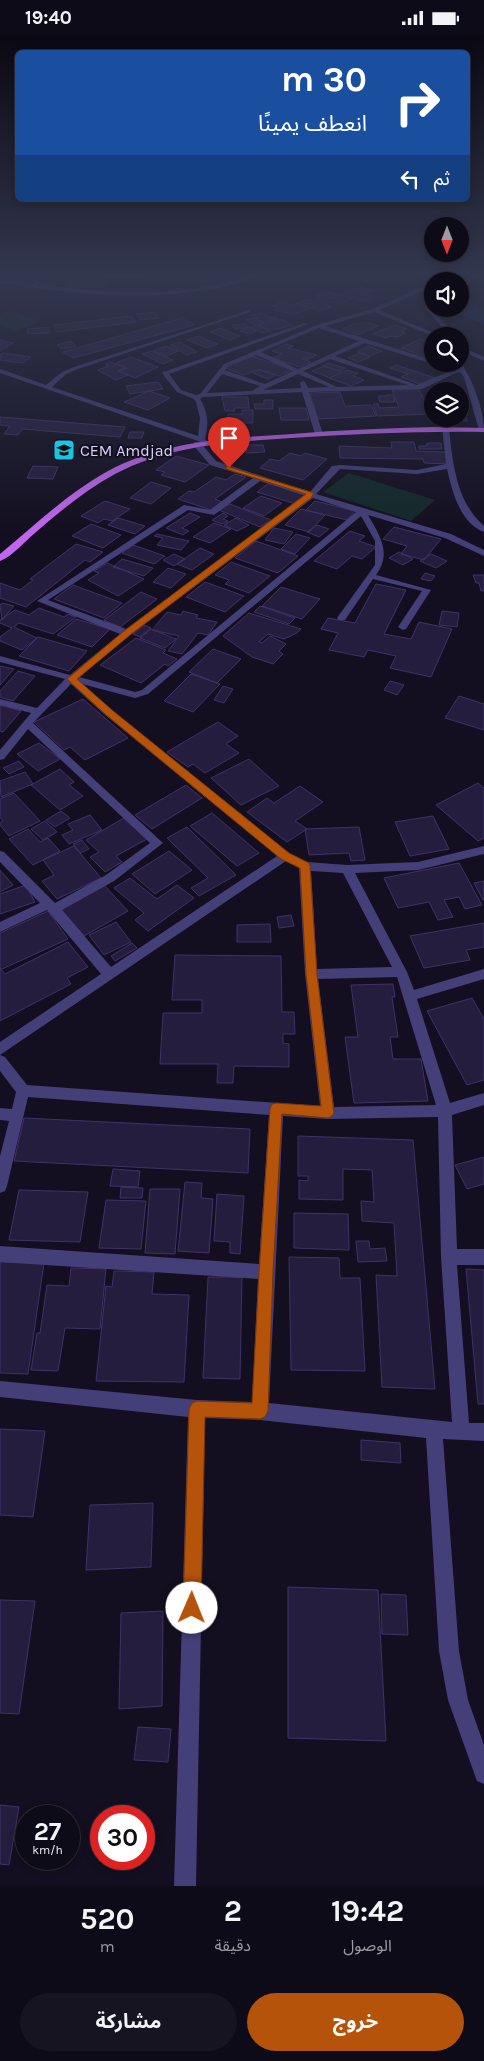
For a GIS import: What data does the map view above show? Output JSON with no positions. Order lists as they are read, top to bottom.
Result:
{
  "places": {
    "school or university": ["CEM Amdjad"]
  },
  "north": "bottom",
  "page": {
    "status": "19:40",
    "turn": ["30 m", "انعطف يمينًا"],
    "then": "ثم",
    "speed": "27 km/h",
    "limit": "30",
    "eta": [
      "19:42",
      "الوصول",
      "2",
      "دقيقة",
      "520",
      "m"
    ],
    "buttons": ["خروج", "مشاركة"]
  }
}
